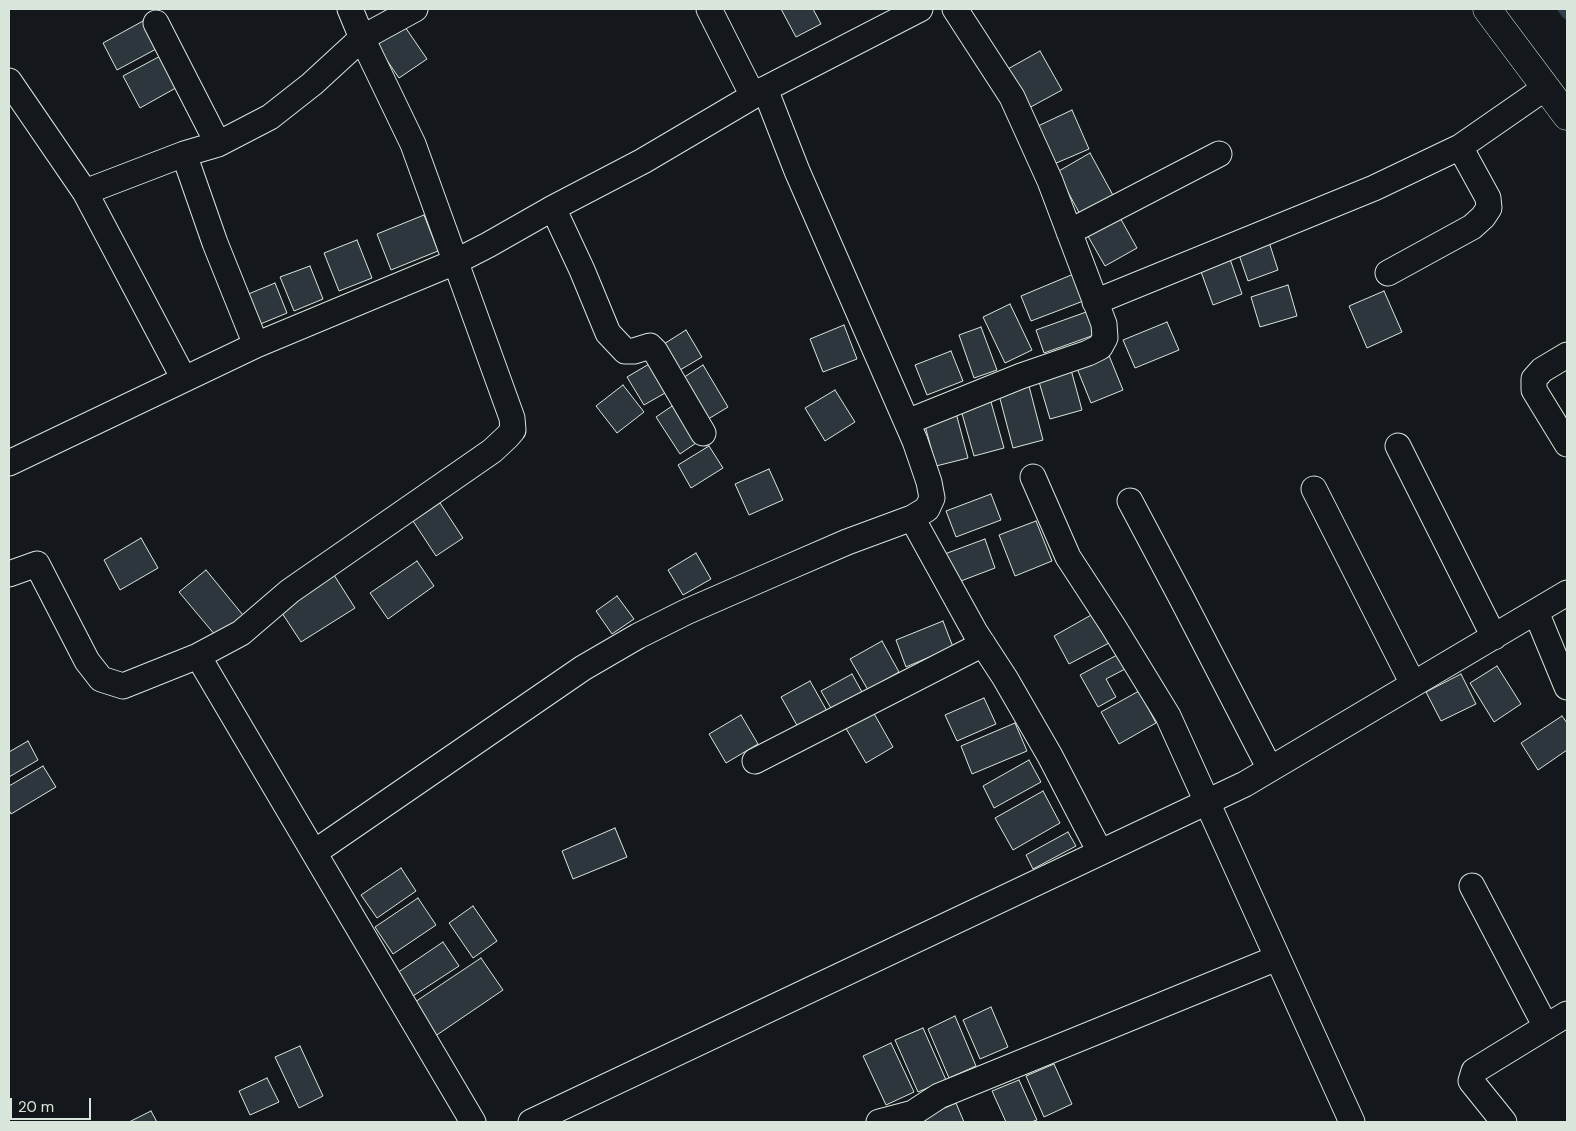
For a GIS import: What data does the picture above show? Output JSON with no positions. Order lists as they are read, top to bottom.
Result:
{
  "scale_bar": "20 m"
}
